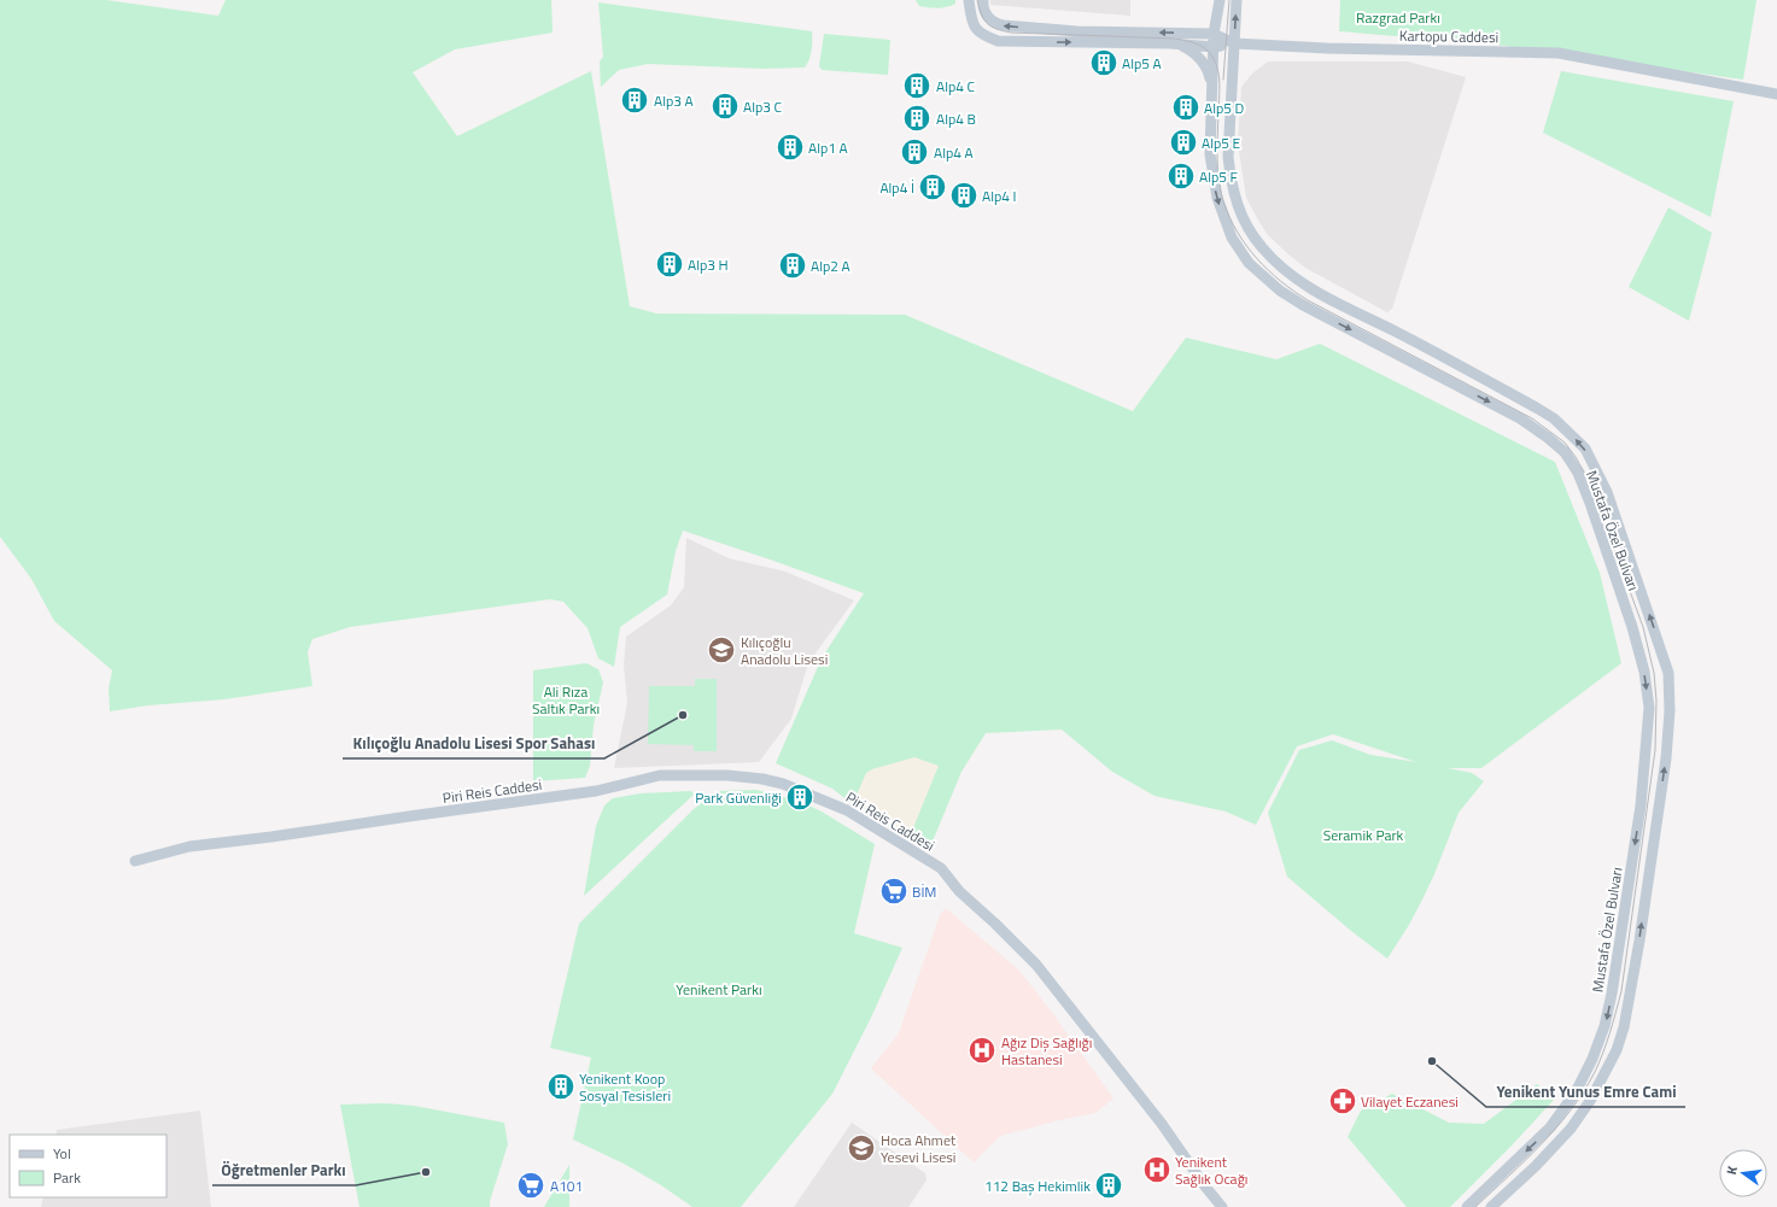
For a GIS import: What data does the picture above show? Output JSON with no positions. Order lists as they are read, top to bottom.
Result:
{
  "streets": {
    "main road": ["Kartopu Caddesi", "Mustafa Özel Bulvarı", "Piri Reis Caddesi"]
  },
  "crossings": [
    ["Kartopu Caddesi", "Mustafa Özel Bulvarı"]
  ],
  "parks": [
    "Razgrad Parkı",
    "Ali Rıza Saltık Parkı",
    "Seramik Park",
    "Yenikent Parkı"
  ],
  "places": {
    "building": [
      "Alp5 A",
      "Alp4 C",
      "Alp3 A",
      "Alp3 C",
      "Alp5 D",
      "Alp4 B",
      "Alp5 E",
      "Alp1 A",
      "Alp4 A",
      "Alp5 F",
      "Alp4 İ",
      "Alp4 I",
      "Alp3 H",
      "Alp2 A",
      "Park Güvenliği",
      "Yenikent Koop Sosyal Tesisleri",
      "112 Baş Hekimlik"
    ],
    "school or university": ["Kılıçoğlu Anadolu Lisesi", "Hoca Ahmet Yesevi Lisesi"],
    "other": ["Kılıçoğlu Anadolu Lisesi Spor Sahası", "Yenikent Yunus Emre Cami", "Öğretmenler Parkı"],
    "supermarket": ["BİM", "A101"],
    "hospital": ["Ağız Diş Sağlığı Hastanesi", "Yenikent Sağlık Ocağı"],
    "pharmacy": ["Vilayet Eczanesi"]
  },
  "legend": ["Yol", "Park"],
  "north": "left"
}
